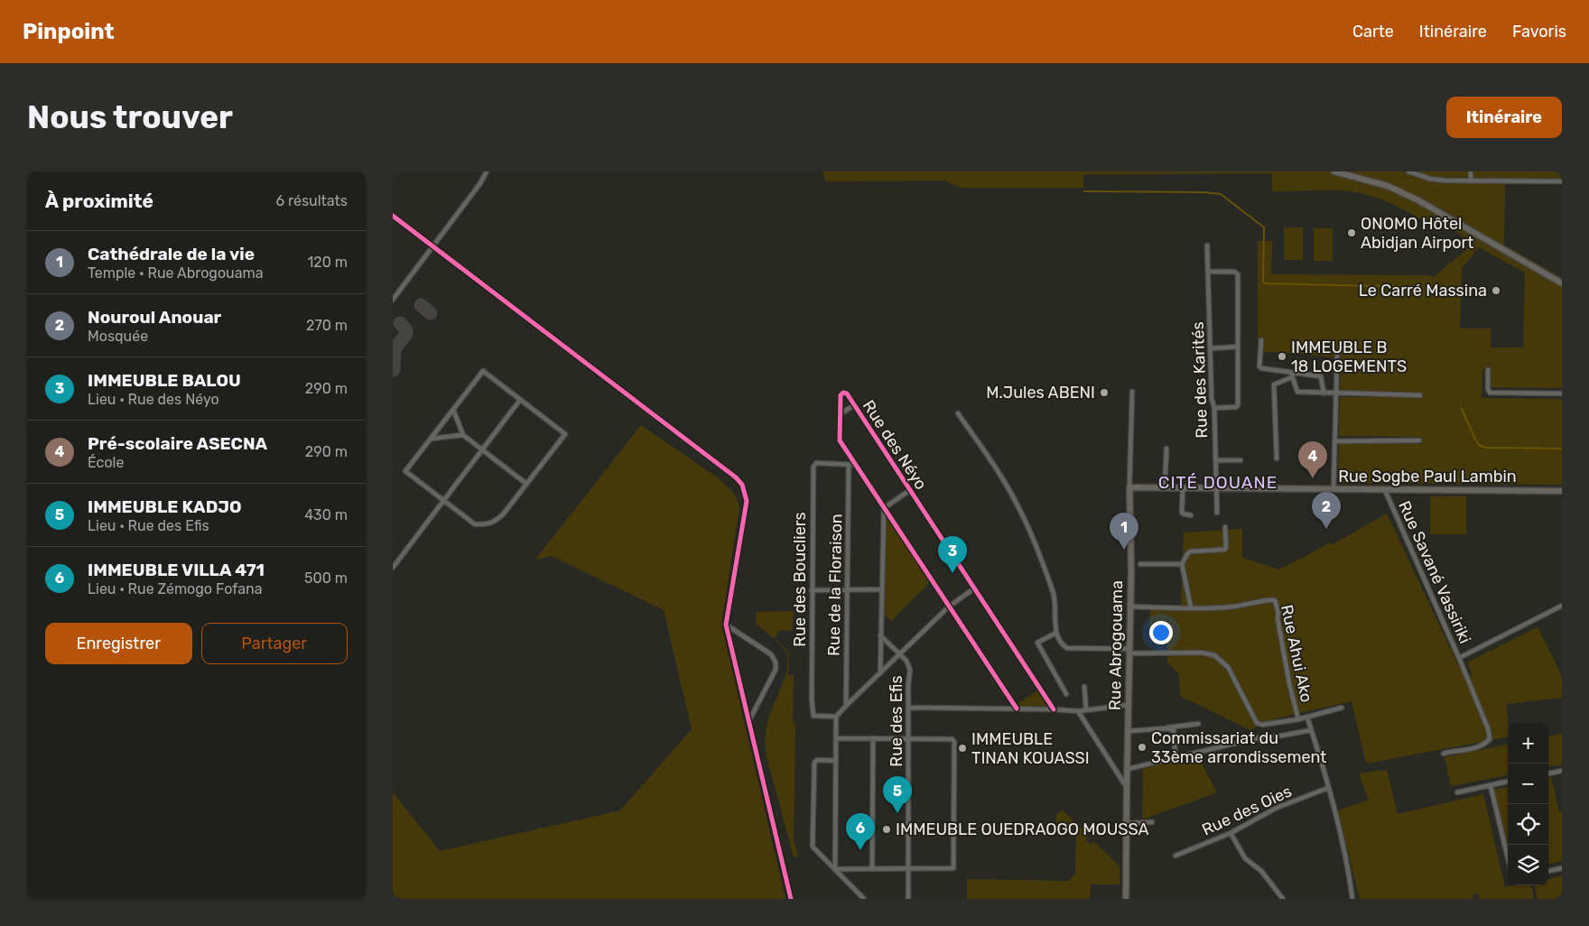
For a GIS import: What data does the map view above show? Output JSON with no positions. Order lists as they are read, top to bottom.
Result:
{
  "streets": {
    "street": [
      "Rue des Karités",
      "Rue des Néyo",
      "Rue Sogbe Paul Lambin",
      "Rue Savané Vassiriki",
      "Rue des Boucliers",
      "Rue de la Floraison",
      "Rue Abrogouama",
      "Rue Ahui Ako",
      "Rue des Efis",
      "Rue des Oies"
    ]
  },
  "crossings": [
    ["Rue des Karités", "Rue Sogbe Paul Lambin"],
    ["Rue des Néyo", "Rue des Boucliers"],
    ["Rue Sogbe Paul Lambin", "Rue Savané Vassiriki"],
    ["Rue Sogbe Paul Lambin", "Rue Abrogouama"],
    ["Rue des Boucliers", "Rue de la Floraison"],
    ["Rue Abrogouama", "Rue Ahui Ako"]
  ],
  "districts": ["CITÉ DOUANE"],
  "places": [
    "ONOMO Hôtel Abidjan Airport",
    "Le Carré Massina",
    "IMMEUBLE B 18 LOGEMENTS",
    "M.Jules ABENI",
    "Commissariat du 33ème arrondissement",
    "IMMEUBLE TINAN KOUASSI",
    "IMMEUBLE OUEDRAOGO MOUSSA"
  ],
  "page": {
    "header": "Pinpoint",
    "nav": ["Carte", "Itinéraire", "Favoris"],
    "buttons": [
      "Itinéraire",
      ["Enregistrer", "Partager"]
    ],
    "title": "Nous trouver",
    "heading": ["À proximité", "6 résultats"],
    "list": [
      {
        "mark": "1",
        "name": "Cathédrale de la vie",
        "note": "Temple · Rue Abrogouama",
        "value": "120 m"
      },
      {
        "mark": "2",
        "name": "Nouroul Anouar",
        "note": "Mosquée",
        "value": "270 m"
      },
      {
        "mark": "3",
        "name": "IMMEUBLE BALOU",
        "note": "Lieu · Rue des Néyo",
        "value": "290 m"
      },
      {
        "mark": "4",
        "name": "Pré-scolaire ASECNA",
        "note": "École",
        "value": "290 m"
      },
      {
        "mark": "5",
        "name": "IMMEUBLE KADJO",
        "note": "Lieu · Rue des Efis",
        "value": "430 m"
      },
      {
        "mark": "6",
        "name": "IMMEUBLE VILLA 471",
        "note": "Lieu · Rue Zémogo Fofana",
        "value": "500 m"
      }
    ],
    "pins": [
      "4",
      "2",
      "1",
      "3",
      "5",
      "6"
    ],
    "map_buttons": ["+", "−"]
  }
}
